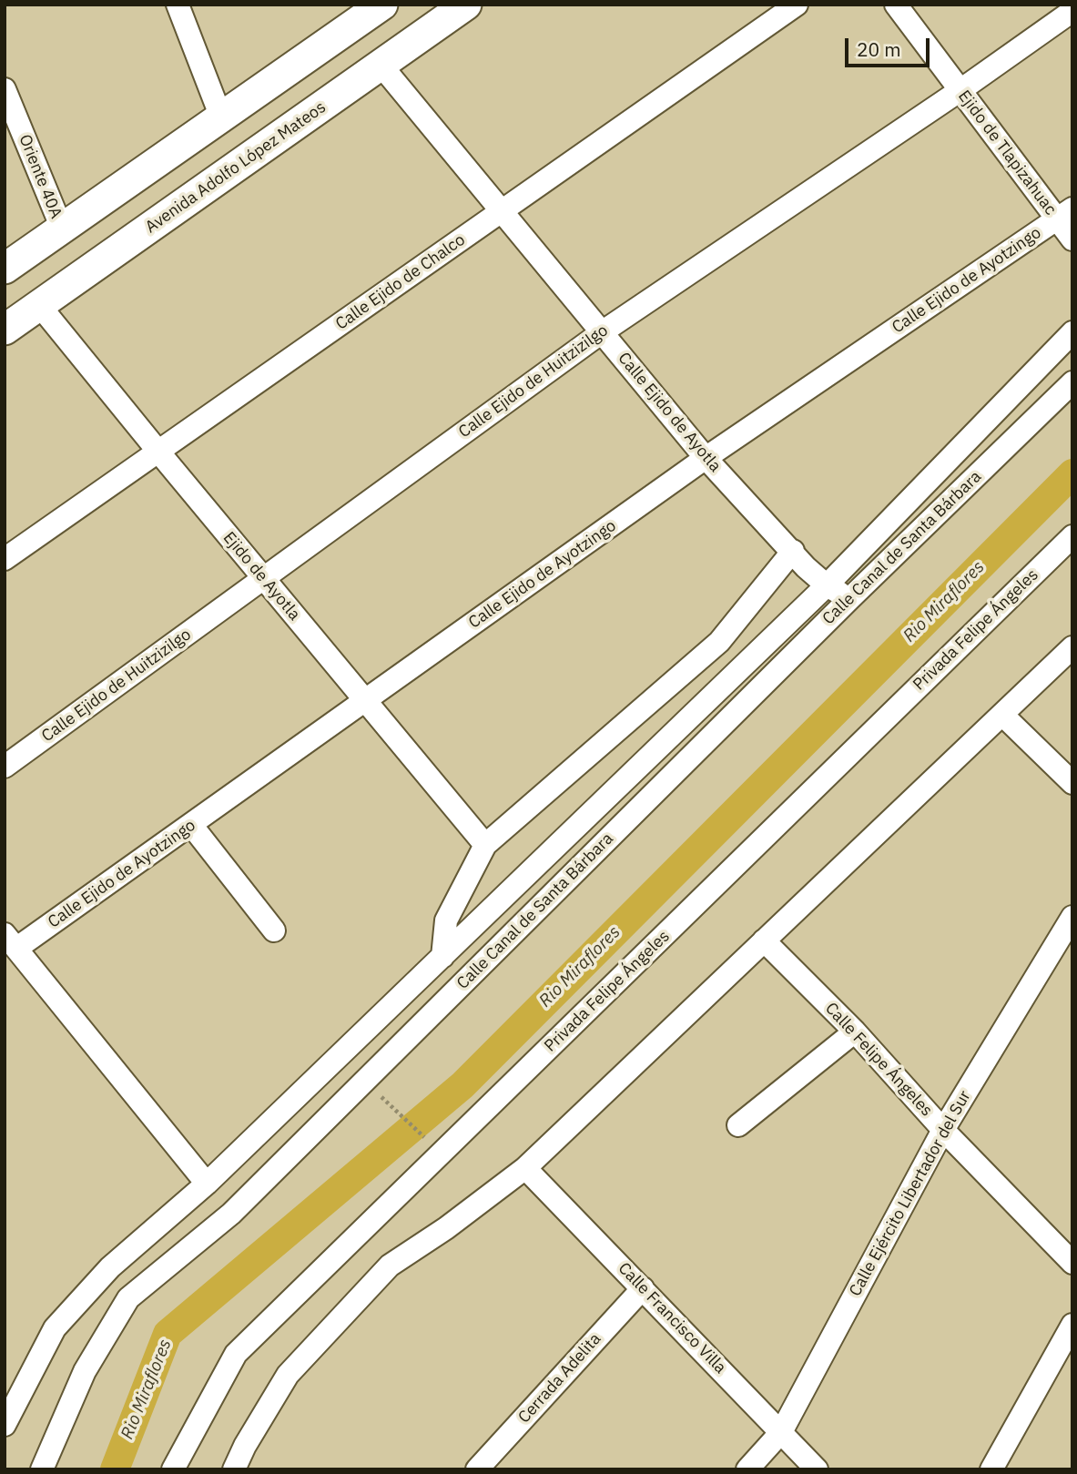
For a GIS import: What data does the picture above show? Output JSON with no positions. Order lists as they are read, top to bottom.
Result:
{
  "streets": {
    "main road": ["Avenida Adolfo López Mateos"],
    "street": [
      "Ejido de Tlapizahuac",
      "Oriente 40A",
      "Calle Ejido de Ayotzingo",
      "Calle Ejido de Chalco",
      "Calle Ejido de Huitzizilgo",
      "Calle Ejido de Ayotla",
      "Calle Canal de Santa Bárbara",
      "Ejido de Ayotla",
      "Privada Felipe Ángeles",
      "Calle Felipe Ángeles",
      "Calle Ejército Libertador del Sur",
      "Calle Francisco Villa",
      "Cerrada Adelita"
    ]
  },
  "crossings": [
    ["Ejido de Tlapizahuac", "Calle Ejido de Ayotzingo"],
    ["Ejido de Tlapizahuac", "Calle Ejido de Huitzizilgo"],
    ["Avenida Adolfo López Mateos", "Calle Ejido de Ayotla"],
    ["Avenida Adolfo López Mateos", "Ejido de Ayotla"],
    ["Calle Ejido de Ayotzingo", "Calle Ejido de Ayotla"],
    ["Calle Ejido de Ayotzingo", "Ejido de Ayotla"],
    ["Calle Ejido de Chalco", "Calle Ejido de Ayotla"],
    ["Calle Ejido de Chalco", "Ejido de Ayotla"],
    ["Calle Ejido de Huitzizilgo", "Calle Ejido de Ayotla"],
    ["Calle Ejido de Huitzizilgo", "Ejido de Ayotla"],
    ["Calle Ejido de Ayotla", "Calle Canal de Santa Bárbara"],
    ["Calle Felipe Ángeles", "Calle Ejército Libertador del Sur"],
    ["Calle Ejército Libertador del Sur", "Calle Francisco Villa"],
    ["Calle Francisco Villa", "Cerrada Adelita"]
  ],
  "water": ["Rio Miraflores"],
  "scale_bar": "20 m"
}
